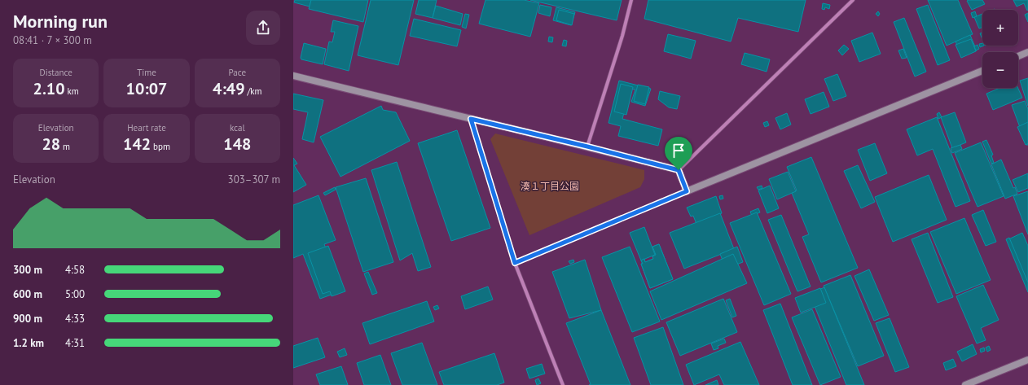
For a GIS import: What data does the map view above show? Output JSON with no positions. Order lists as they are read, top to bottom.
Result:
{
  "parks": ["湊１丁目公園"],
  "page": {
    "heading": ["Morning run", "08:41 · 7 × 300 m"],
    "map_buttons": ["+", "−"],
    "stats": [
      ["Distance", "2.10 km"],
      ["Time", "10:07"],
      ["Pace", "4:49 /km"],
      ["Elevation", "28 m"],
      ["Heart rate", "142 bpm"],
      ["kcal", "148"]
    ],
    "chart": ["Elevation", "303–307 m"],
    "list": [
      {
        "name": "300 m",
        "note": "4:58"
      },
      {
        "name": "600 m",
        "note": "5:00"
      },
      {
        "name": "900 m",
        "note": "4:33"
      },
      {
        "name": "1.2 km",
        "note": "4:31"
      }
    ]
  }
}
